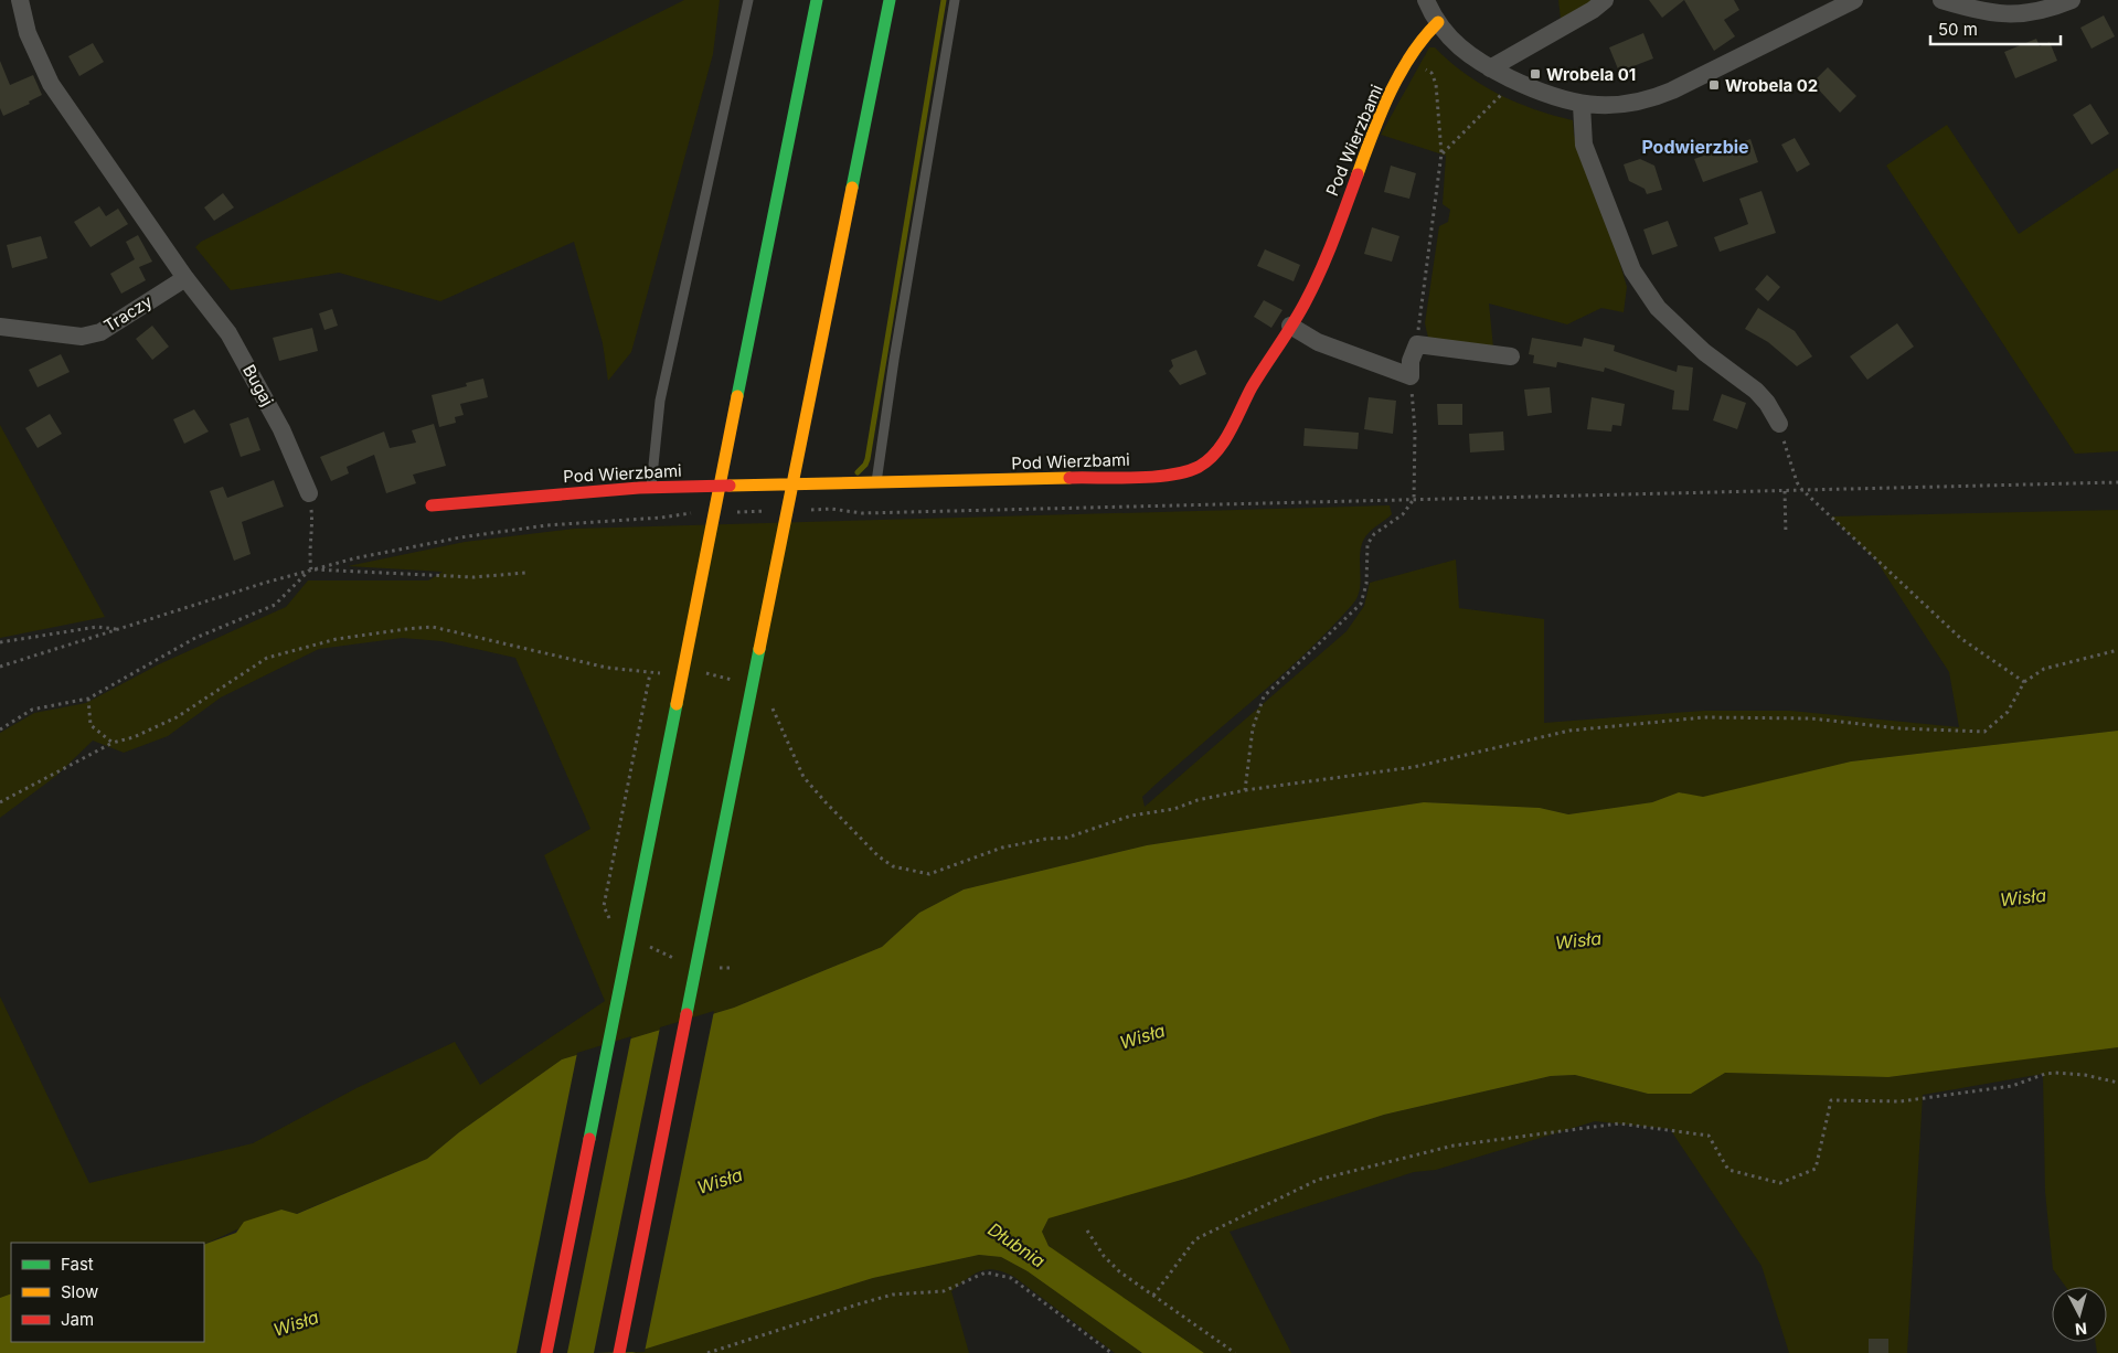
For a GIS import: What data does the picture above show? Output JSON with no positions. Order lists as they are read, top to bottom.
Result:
{
  "streets": {
    "main road": ["Pod Wierzbami"],
    "street": ["Traczy", "Bugaj"]
  },
  "crossings": [
    ["Traczy", "Bugaj"]
  ],
  "districts": ["Podwierzbie"],
  "water": ["Wisła", "Dłubnia"],
  "places": {
    "transit": ["Wrobela 01", "Wrobela 02"]
  },
  "legend": ["Fast", "Slow", "Jam"],
  "scale_bar": "50 m",
  "north": "bottom"
}
